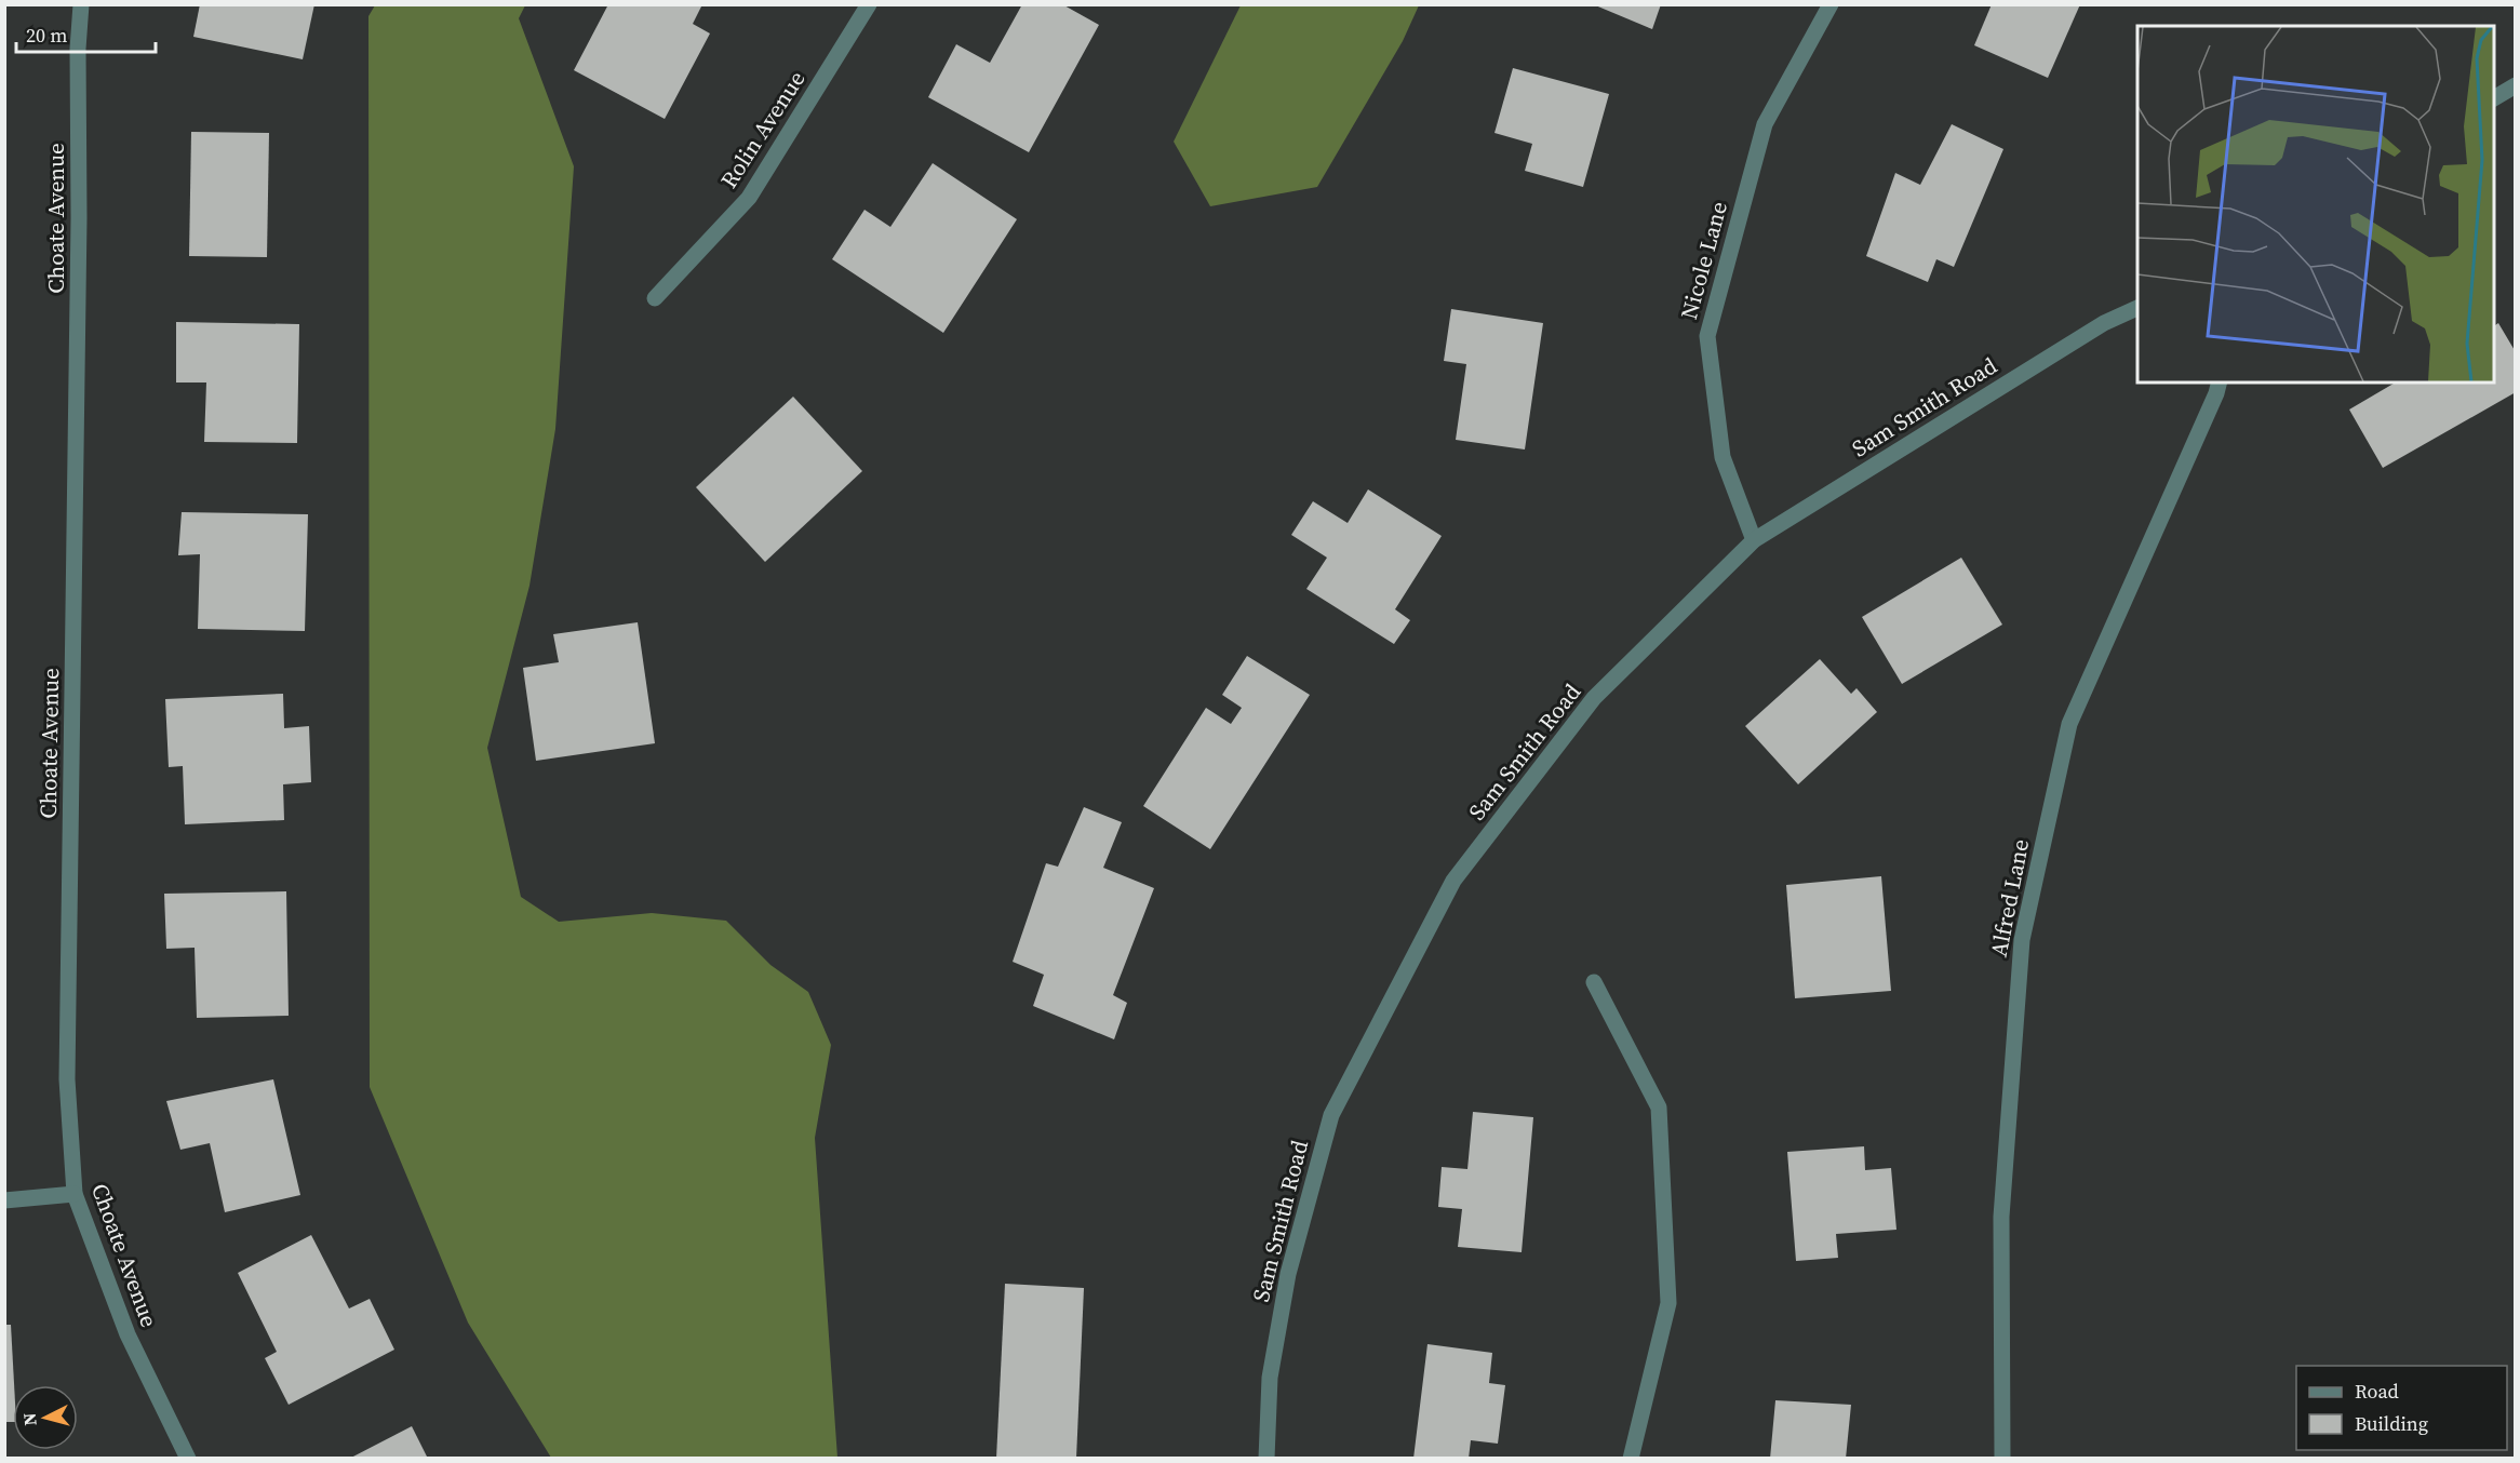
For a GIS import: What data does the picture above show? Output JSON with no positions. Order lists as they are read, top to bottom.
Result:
{
  "streets": {
    "street": [
      "Rolin Avenue",
      "Choate Avenue",
      "Nicole Lane",
      "Sam Smith Road",
      "Alfred Lane"
    ]
  },
  "crossings": [
    ["Nicole Lane", "Sam Smith Road"]
  ],
  "legend": ["Road", "Building"],
  "scale_bar": "20 m",
  "north": "left"
}
